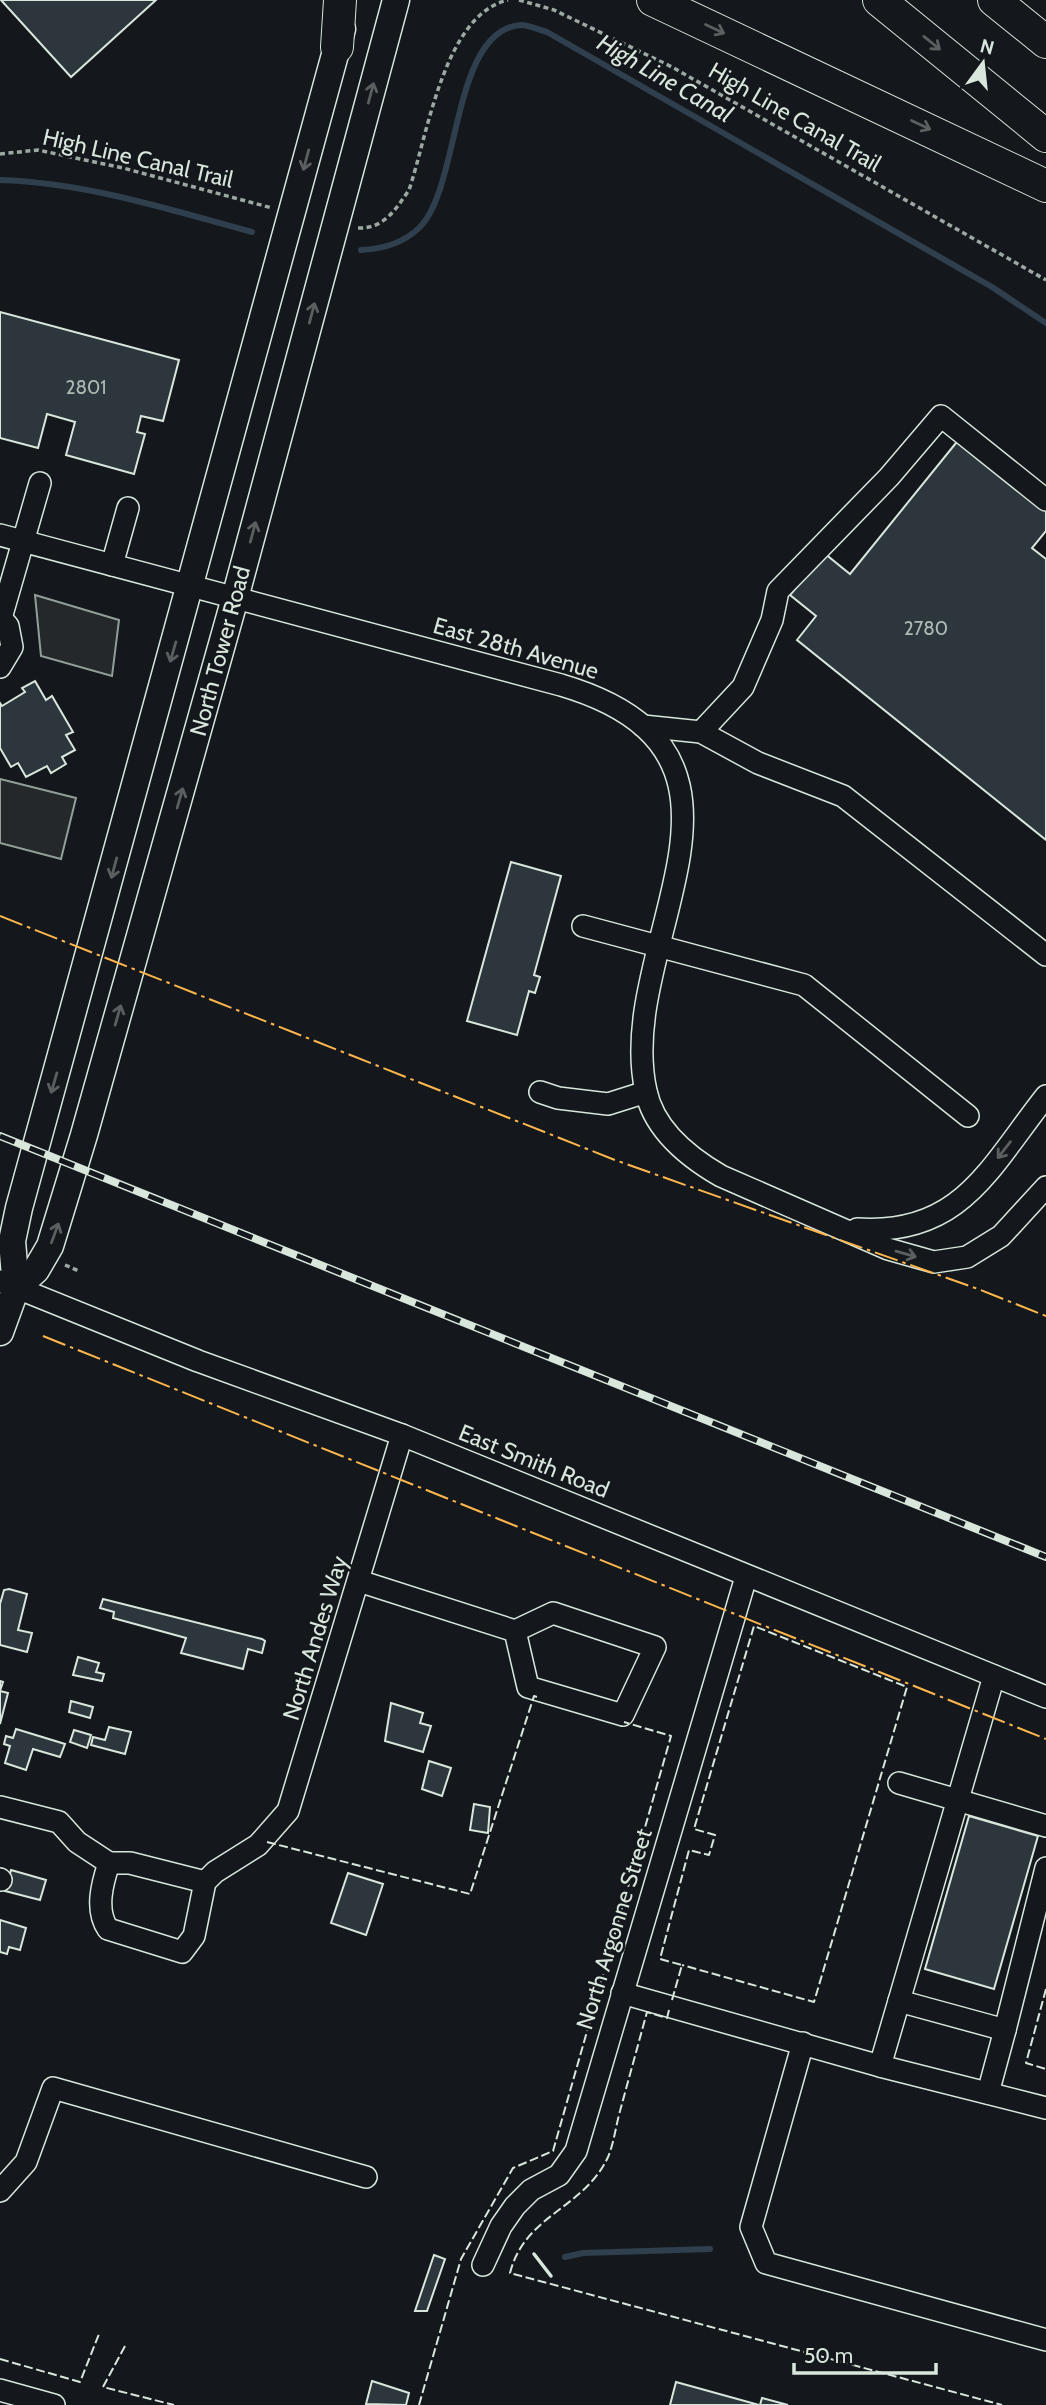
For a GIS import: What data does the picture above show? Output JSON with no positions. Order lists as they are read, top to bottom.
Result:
{
  "streets": {
    "main road": ["North Tower Road"],
    "street": [
      "East 28th Avenue",
      "East Smith Road",
      "North Andes Way",
      "North Argonne Street"
    ],
    "path": ["High Line Canal Trail"]
  },
  "crossings": [
    ["East 28th Avenue", "North Tower Road"],
    ["North Tower Road", "East Smith Road"],
    ["East Smith Road", "North Andes Way"],
    ["East Smith Road", "North Argonne Street"]
  ],
  "water": ["High Line Canal"],
  "house_numbers": ["2801", "2780"],
  "scale_bar": "50 m",
  "north": "top"
}
